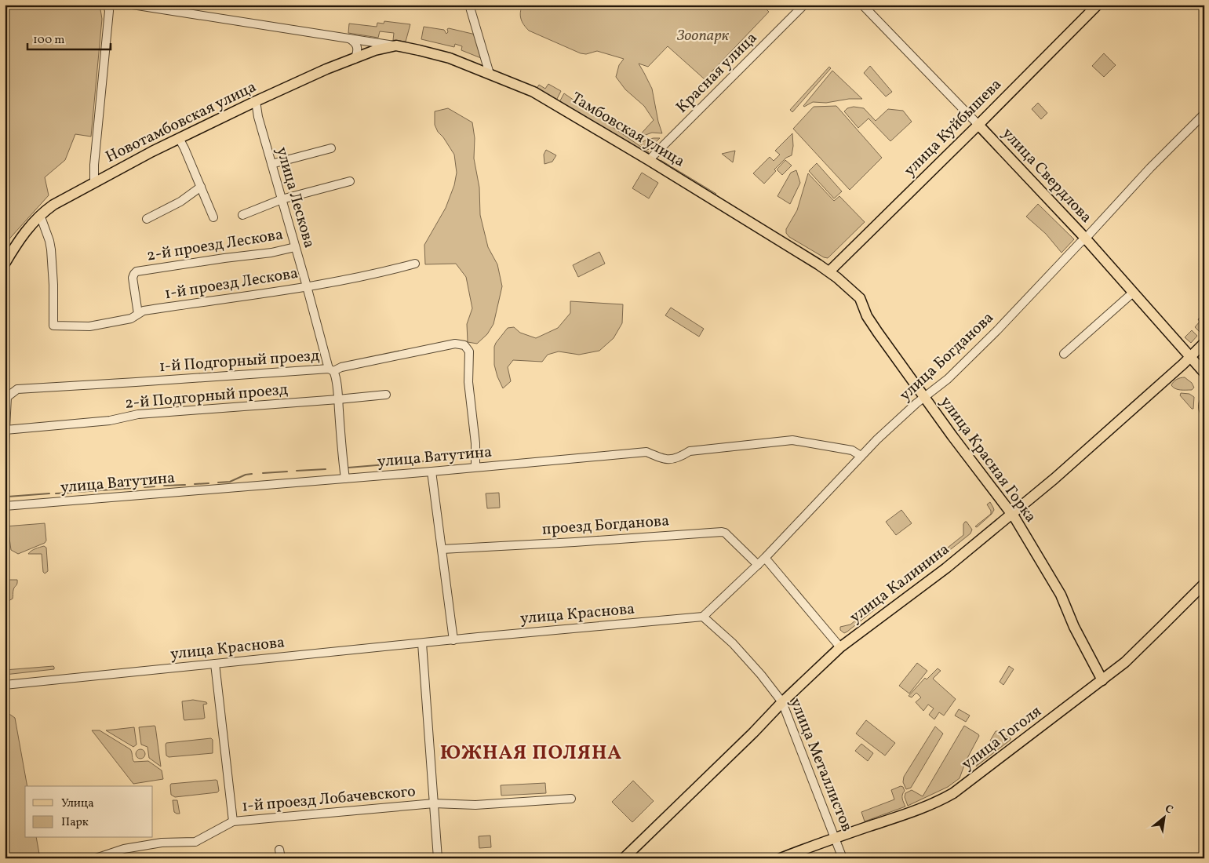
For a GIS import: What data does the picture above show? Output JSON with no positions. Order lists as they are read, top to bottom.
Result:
{
  "streets": {
    "main road": [
      "Новотамбовская улица",
      "улица Куйбышева",
      "Тамбовская улица",
      "улица Свердлова",
      "улица Красная Горка",
      "улица Калинина",
      "улица Гоголя"
    ],
    "street": [
      "Красная улица",
      "улица Лескова",
      "2-й проезд Лескова",
      "1-й проезд Лескова",
      "улица Богданова",
      "1-й Подгорный проезд",
      "2-й Подгорный проезд",
      "улица Ватутина",
      "проезд Богданова",
      "улица Краснова",
      "улица Металлистов",
      "1-й проезд Лобачевского"
    ]
  },
  "crossings": [
    ["Красная улица", "Тамбовская улица"],
    ["Новотамбовская улица", "Тамбовская улица"],
    ["Новотамбовская улица", "улица Лескова"],
    ["Новотамбовская улица", "1-й проезд Лескова"],
    ["улица Куйбышева", "Тамбовская улица"],
    ["улица Куйбышева", "улица Свердлова"],
    ["улица Куйбышева", "улица Красная Горка"],
    ["Тамбовская улица", "улица Красная Горка"],
    ["улица Свердлова", "улица Богданова"],
    ["улица Свердлова", "улица Калинина"],
    ["улица Лескова", "2-й проезд Лескова"],
    ["улица Лескова", "1-й проезд Лескова"],
    ["улица Лескова", "1-й Подгорный проезд"],
    ["улица Лескова", "2-й Подгорный проезд"],
    ["улица Лескова", "улица Ватутина"],
    ["2-й проезд Лескова", "1-й проезд Лескова"],
    ["улица Богданова", "улица Ватутина"],
    ["улица Богданова", "улица Красная Горка"],
    ["улица Богданова", "проезд Богданова"],
    ["улица Богданова", "улица Краснова"],
    ["улица Богданова", "улица Металлистов"],
    ["1-й Подгорный проезд", "2-й Подгорный проезд"],
    ["1-й Подгорный проезд", "улица Ватутина"],
    ["улица Красная Горка", "улица Калинина"],
    ["улица Красная Горка", "улица Гоголя"],
    ["улица Калинина", "улица Металлистов"],
    ["улица Краснова", "улица Металлистов"],
    ["улица Гоголя", "улица Металлистов"]
  ],
  "districts": ["ЮЖНАЯ ПОЛЯНА"],
  "parks": ["Зоопарк"],
  "legend": ["Улица", "Парк"],
  "scale_bar": "100 m",
  "north": "top right"
}
